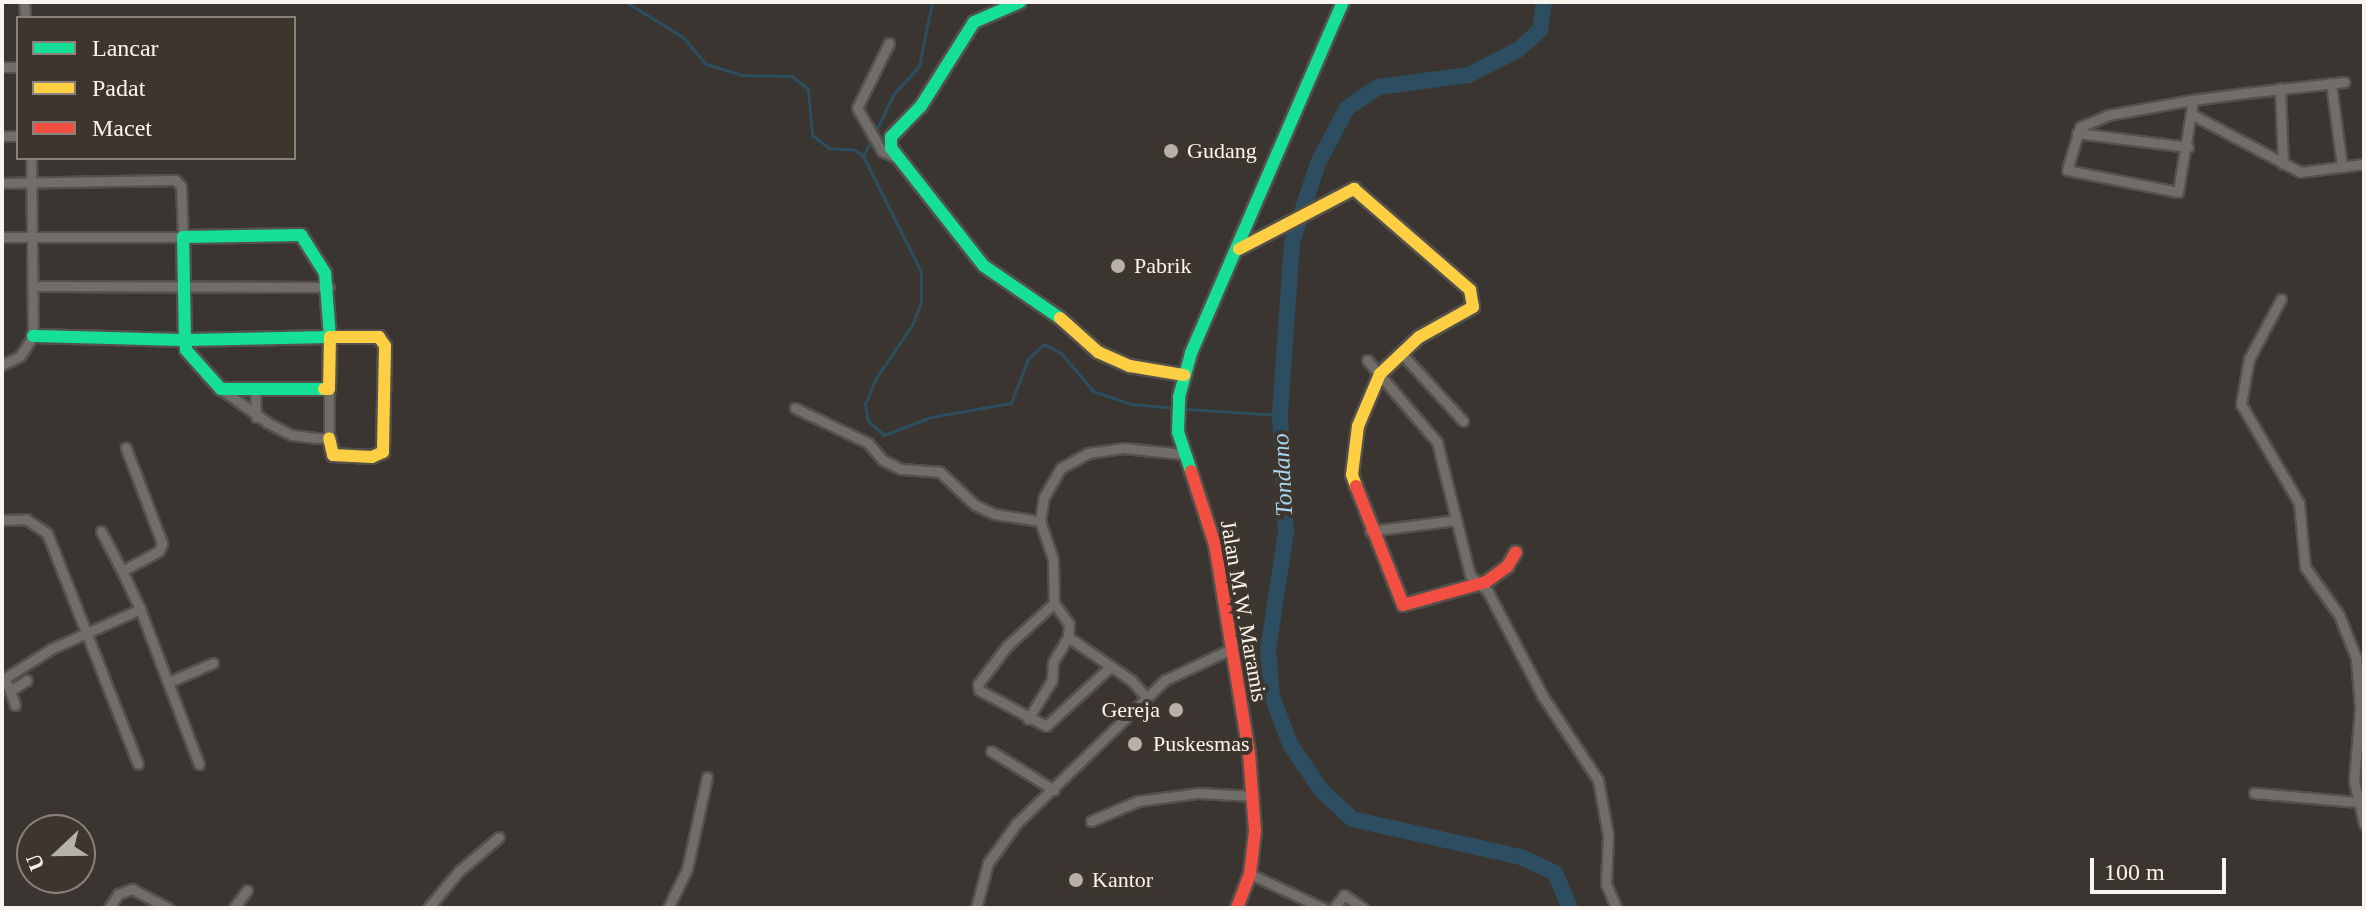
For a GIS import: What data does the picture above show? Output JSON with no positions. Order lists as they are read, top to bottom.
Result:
{
  "streets": {
    "main road": ["Jalan M.W. Maramis"]
  },
  "water": ["Tondano"],
  "places": [
    "Gudang",
    "Pabrik",
    "Gereja",
    "Puskesmas",
    "Kantor"
  ],
  "legend": ["Lancar", "Padat", "Macet"],
  "scale_bar": "100 m",
  "north": "left"
}
